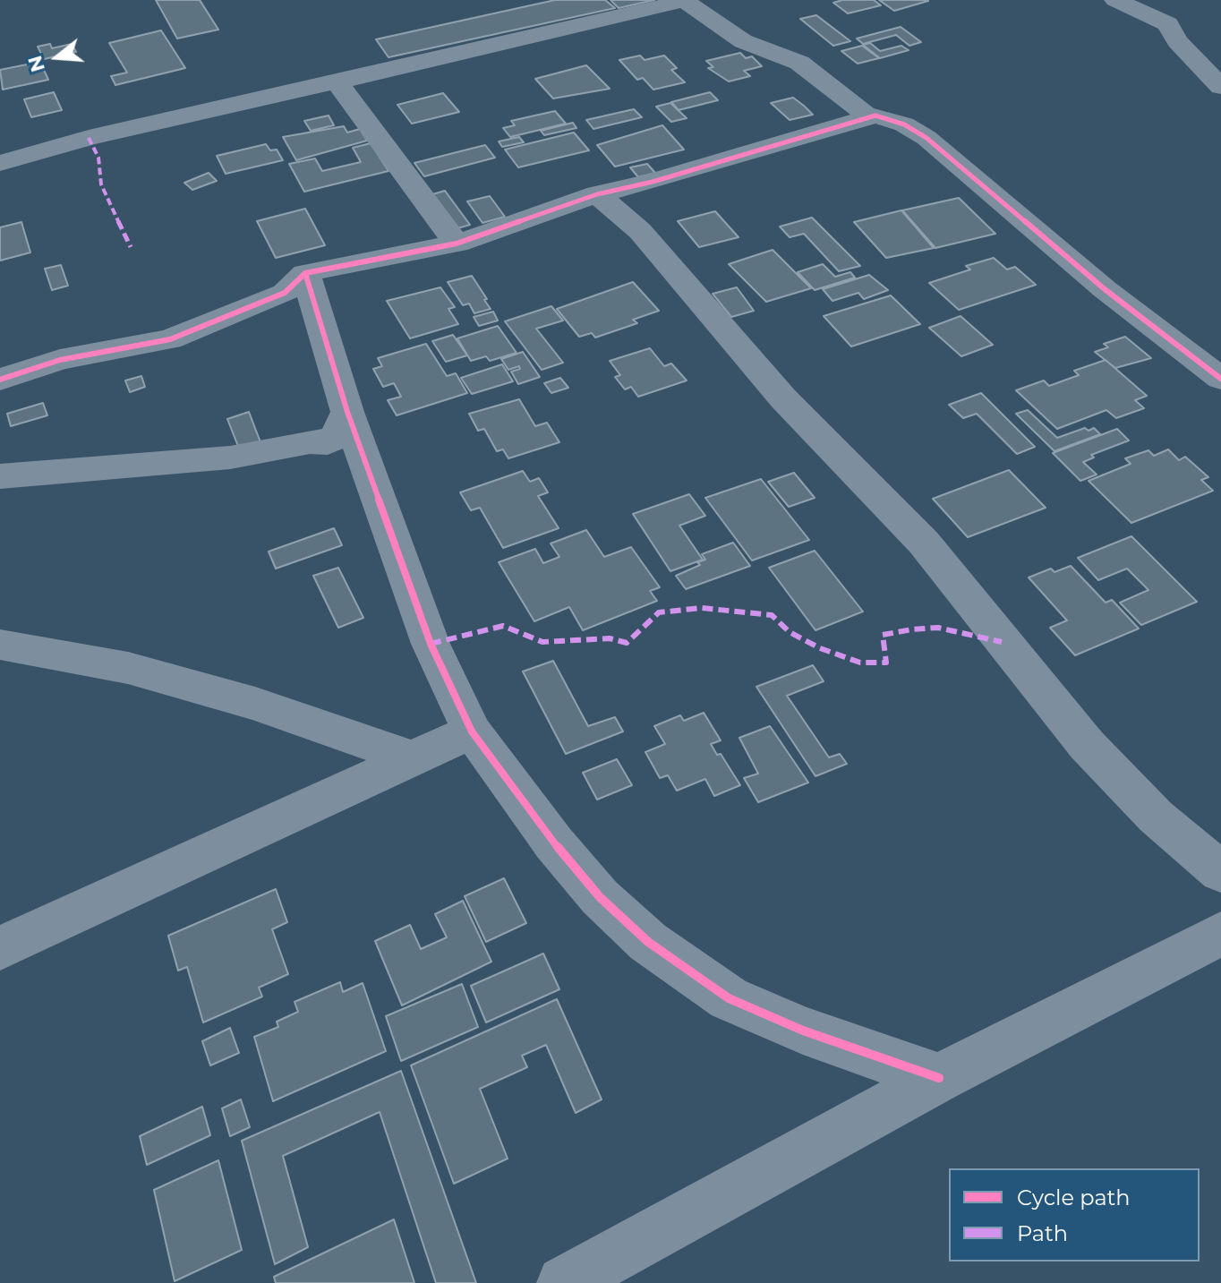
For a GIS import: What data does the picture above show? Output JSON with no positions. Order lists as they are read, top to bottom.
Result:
{
  "legend": ["Cycle path", "Path"],
  "north": "left"
}
